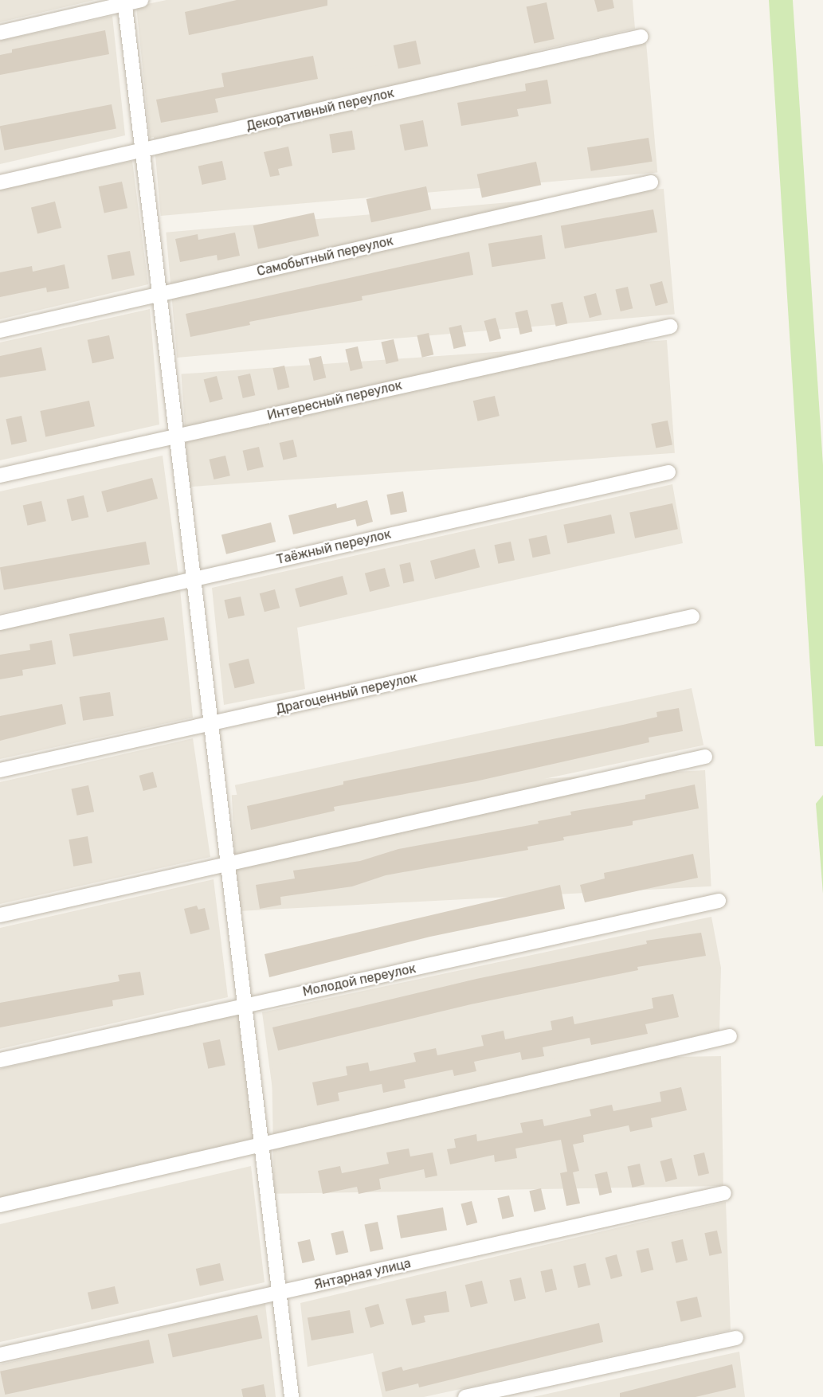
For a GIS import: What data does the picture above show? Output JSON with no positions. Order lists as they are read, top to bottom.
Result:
{
  "streets": {
    "street": [
      "Декоративный переулок",
      "Самобытный переулок",
      "Интересный переулок",
      "Таёжный переулок",
      "Драгоценный переулок",
      "Молодой переулок",
      "Янтарная улица"
    ]
  }
}
